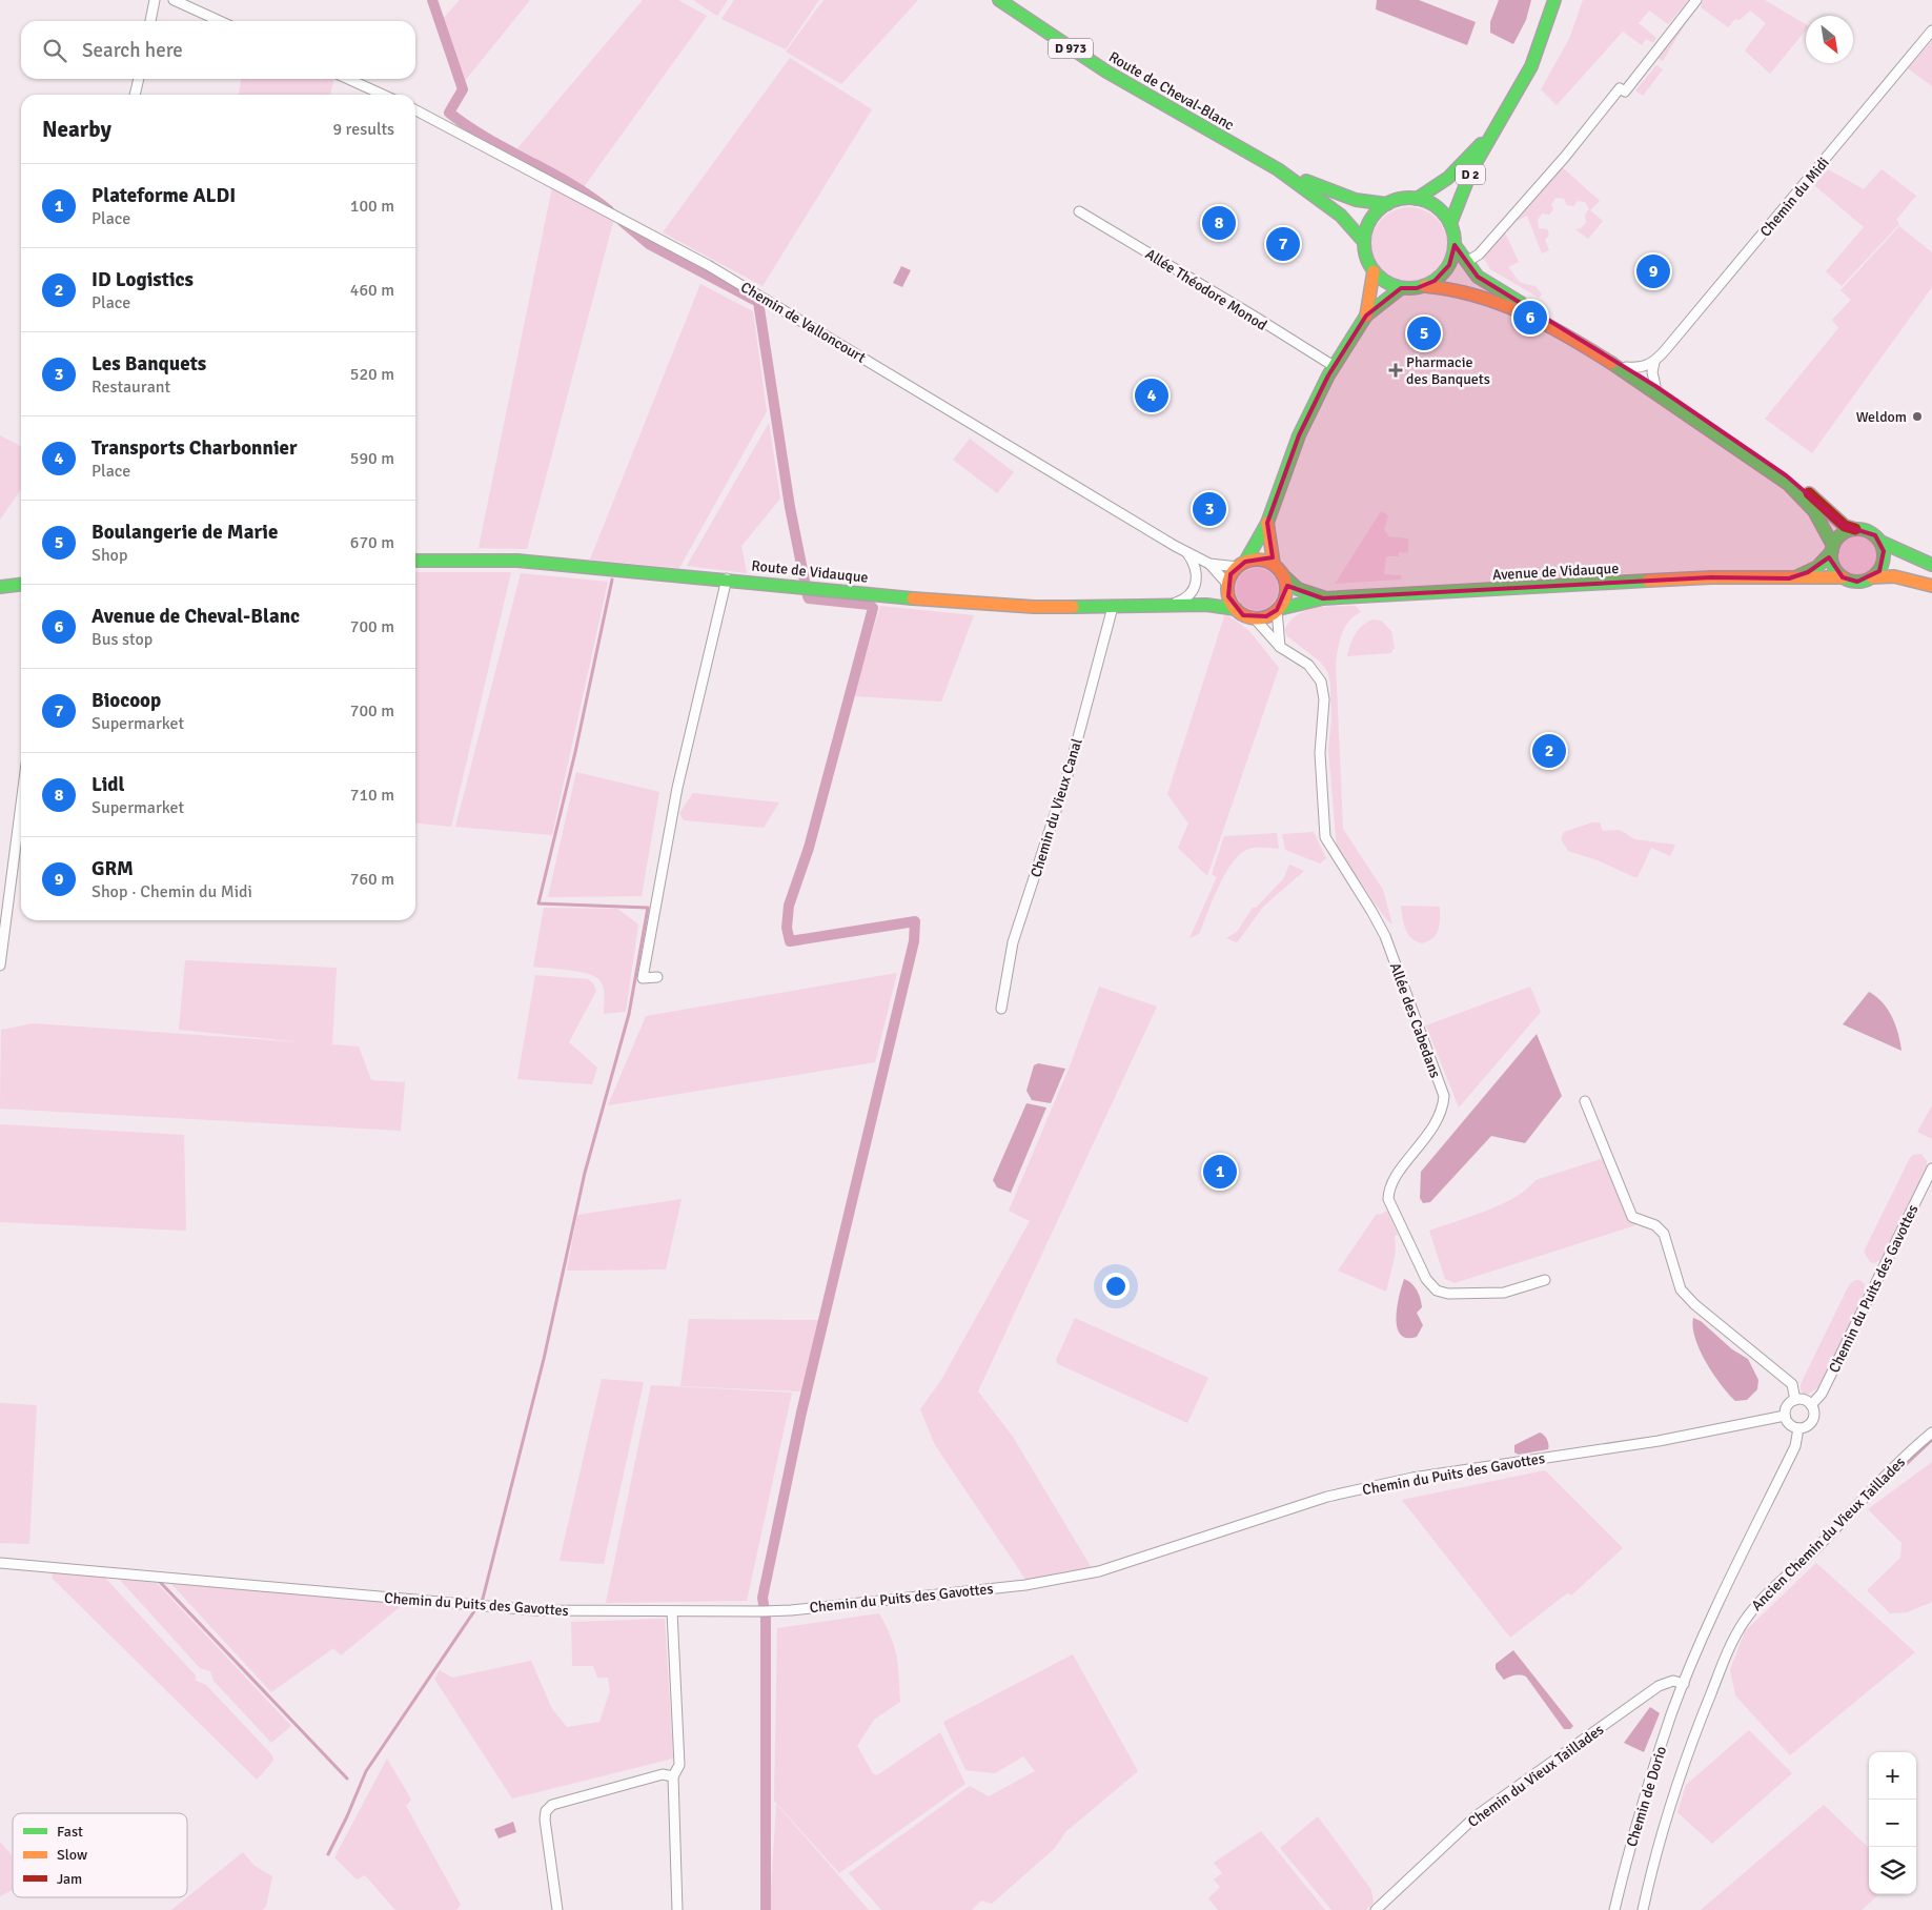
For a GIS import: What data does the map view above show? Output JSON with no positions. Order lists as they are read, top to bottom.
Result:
{
  "streets": {
    "main road": [
      "D 973",
      "Route de Cheval-Blanc",
      "D 2",
      "Route de Vidauque",
      "Avenue de Vidauque"
    ],
    "street": [
      "Chemin du Midi",
      "Allée Théodore Monod",
      "Chemin de Valloncourt",
      "Chemin du Vieux Canal",
      "Allée des Cabedans",
      "Chemin du Puits des Gavottes",
      "Ancien Chemin du Vieux Taillades",
      "Chemin du Vieux Taillades",
      "Chemin de Dorio"
    ]
  },
  "crossings": [
    ["D 973", "Route de Cheval-Blanc"],
    ["D 973", "D 2"],
    ["Chemin de Valloncourt", "Route de Vidauque"],
    ["Chemin de Valloncourt", "Avenue de Vidauque"],
    ["Route de Vidauque", "Avenue de Vidauque"],
    ["Route de Vidauque", "Chemin du Vieux Canal"],
    ["Chemin du Puits des Gavottes", "Chemin de Dorio"],
    ["Chemin du Vieux Taillades", "Chemin de Dorio"]
  ],
  "places": {
    "health": ["Pharmacie des Banquets"],
    "other": ["Weldom"]
  },
  "legend": ["Fast", "Slow", "Jam"],
  "north": "bottom right",
  "page": {
    "search": "Search here",
    "heading": ["Nearby", "9 results"],
    "list": [
      {
        "mark": "1",
        "name": "Plateforme ALDI",
        "note": "Place",
        "value": "100 m"
      },
      {
        "mark": "2",
        "name": "ID Logistics",
        "note": "Place",
        "value": "460 m"
      },
      {
        "mark": "3",
        "name": "Les Banquets",
        "note": "Restaurant",
        "value": "520 m"
      },
      {
        "mark": "4",
        "name": "Transports Charbonnier",
        "note": "Place",
        "value": "590 m"
      },
      {
        "mark": "5",
        "name": "Boulangerie de Marie",
        "note": "Shop",
        "value": "670 m"
      },
      {
        "mark": "6",
        "name": "Avenue de Cheval-Blanc",
        "note": "Bus stop",
        "value": "700 m"
      },
      {
        "mark": "7",
        "name": "Biocoop",
        "note": "Supermarket",
        "value": "700 m"
      },
      {
        "mark": "8",
        "name": "Lidl",
        "note": "Supermarket",
        "value": "710 m"
      },
      {
        "mark": "9",
        "name": "GRM",
        "note": "Shop · Chemin du Midi",
        "value": "760 m"
      }
    ],
    "pins": [
      "8",
      "7",
      "9",
      "6",
      "5",
      "4",
      "3",
      "2",
      "1"
    ],
    "map_buttons": ["+", "−"]
  }
}
